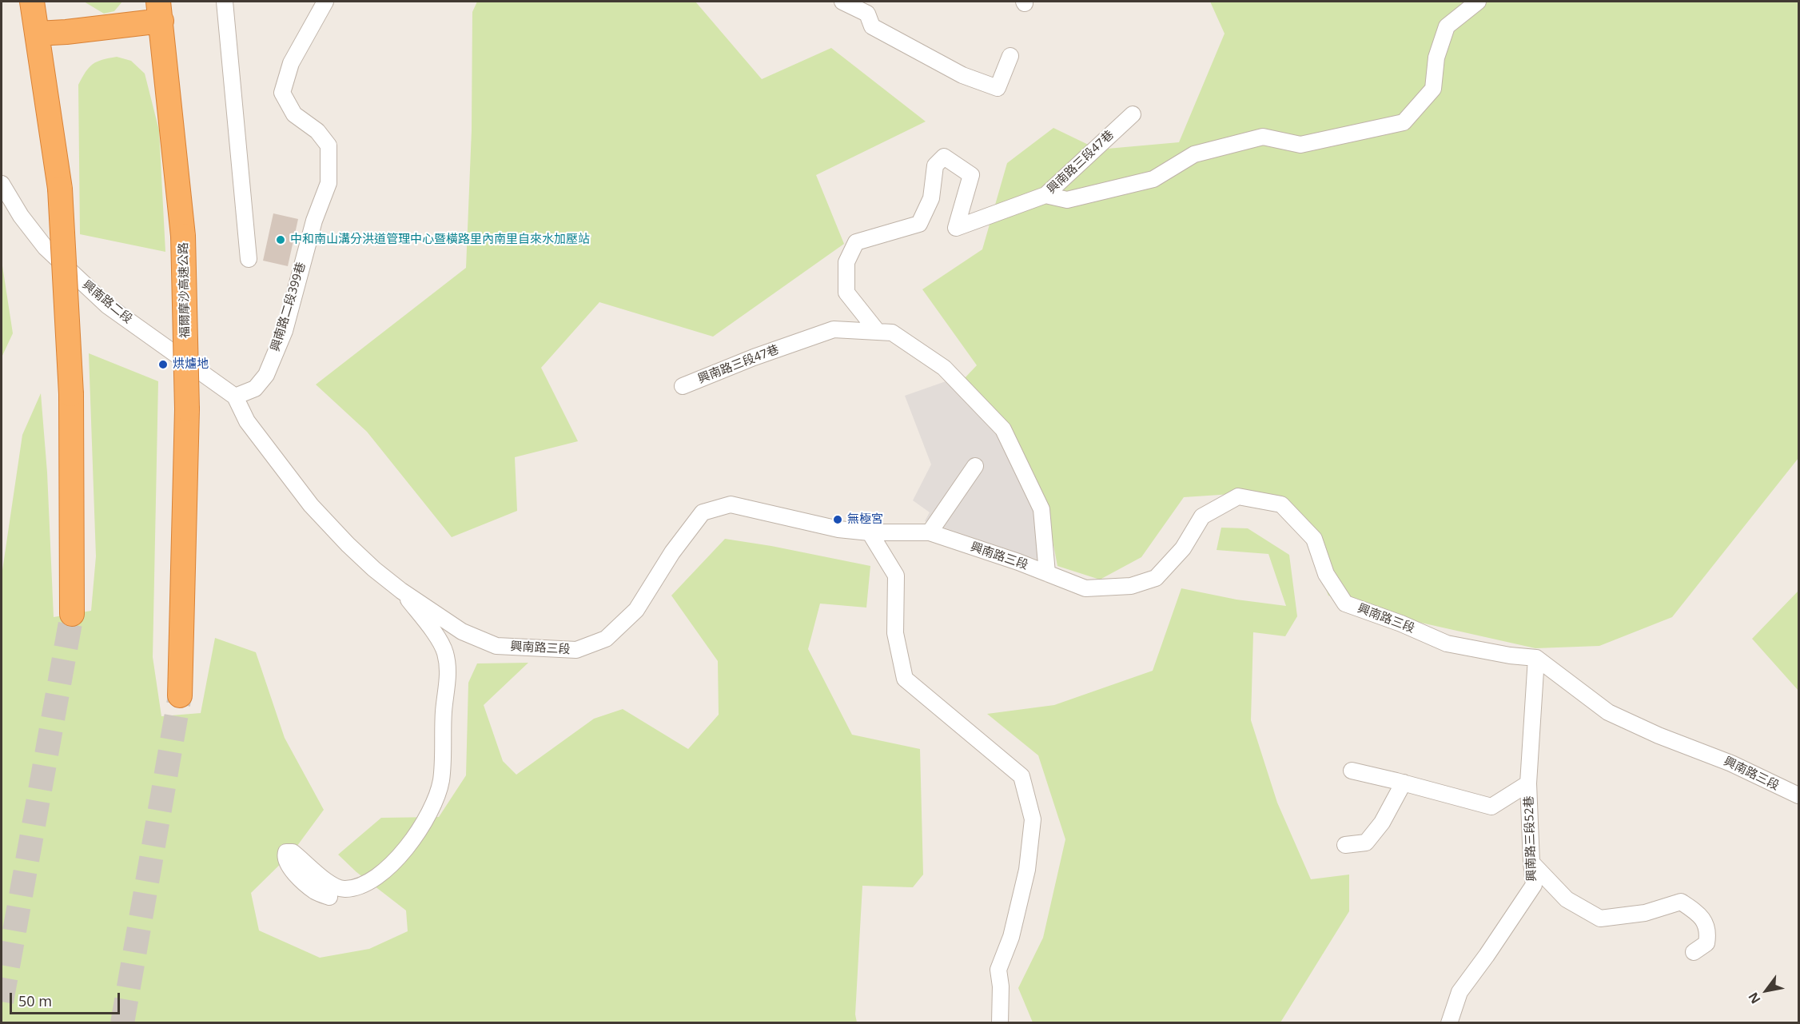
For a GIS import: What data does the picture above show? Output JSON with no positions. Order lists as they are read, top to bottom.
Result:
{
  "streets": {
    "highway": ["福爾摩沙高速公路"],
    "street": [
      "興南路三段47巷",
      "興南路二段",
      "興南路二段399巷",
      "興南路三段",
      "興南路三段52巷"
    ]
  },
  "crossings": [
    ["興南路三段47巷", "興南路三段"],
    ["興南路二段", "興南路二段399巷"],
    ["興南路二段", "興南路三段"],
    ["興南路二段399巷", "興南路三段"],
    ["興南路三段", "興南路三段52巷"]
  ],
  "places": ["中和南山溝分洪道管理中心暨橫路里內南里自來水加壓站", "烘爐地", "無極宮"],
  "scale_bar": "50 m",
  "north": "bottom left"
}
